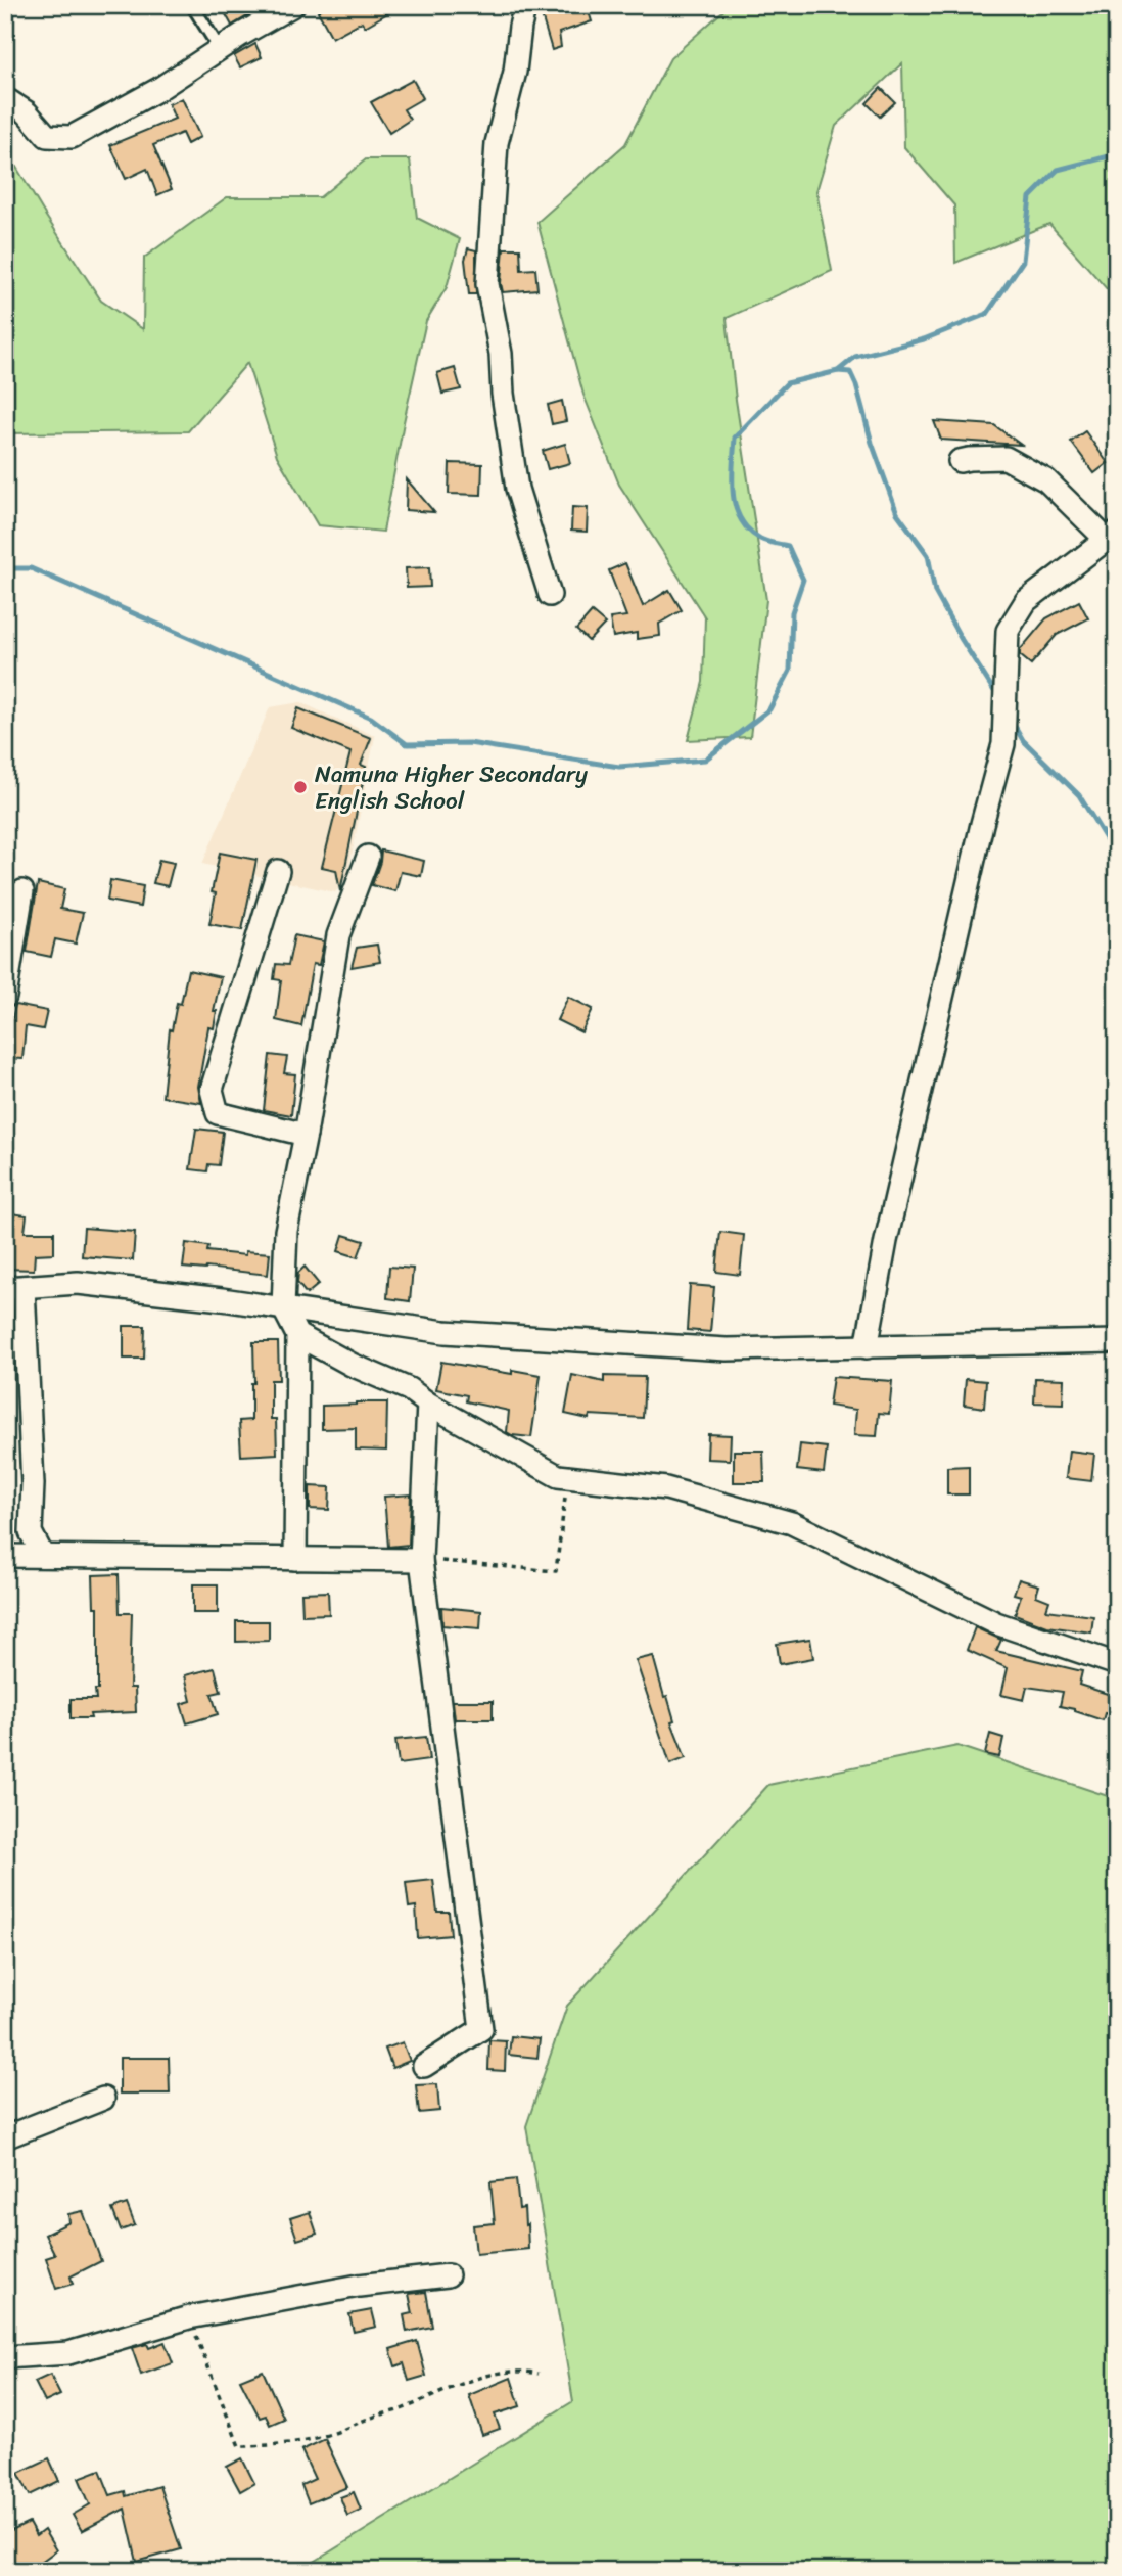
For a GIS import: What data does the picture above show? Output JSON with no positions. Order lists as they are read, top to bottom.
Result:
{
  "places": ["Namuna Higher Secondary English School"]
}
